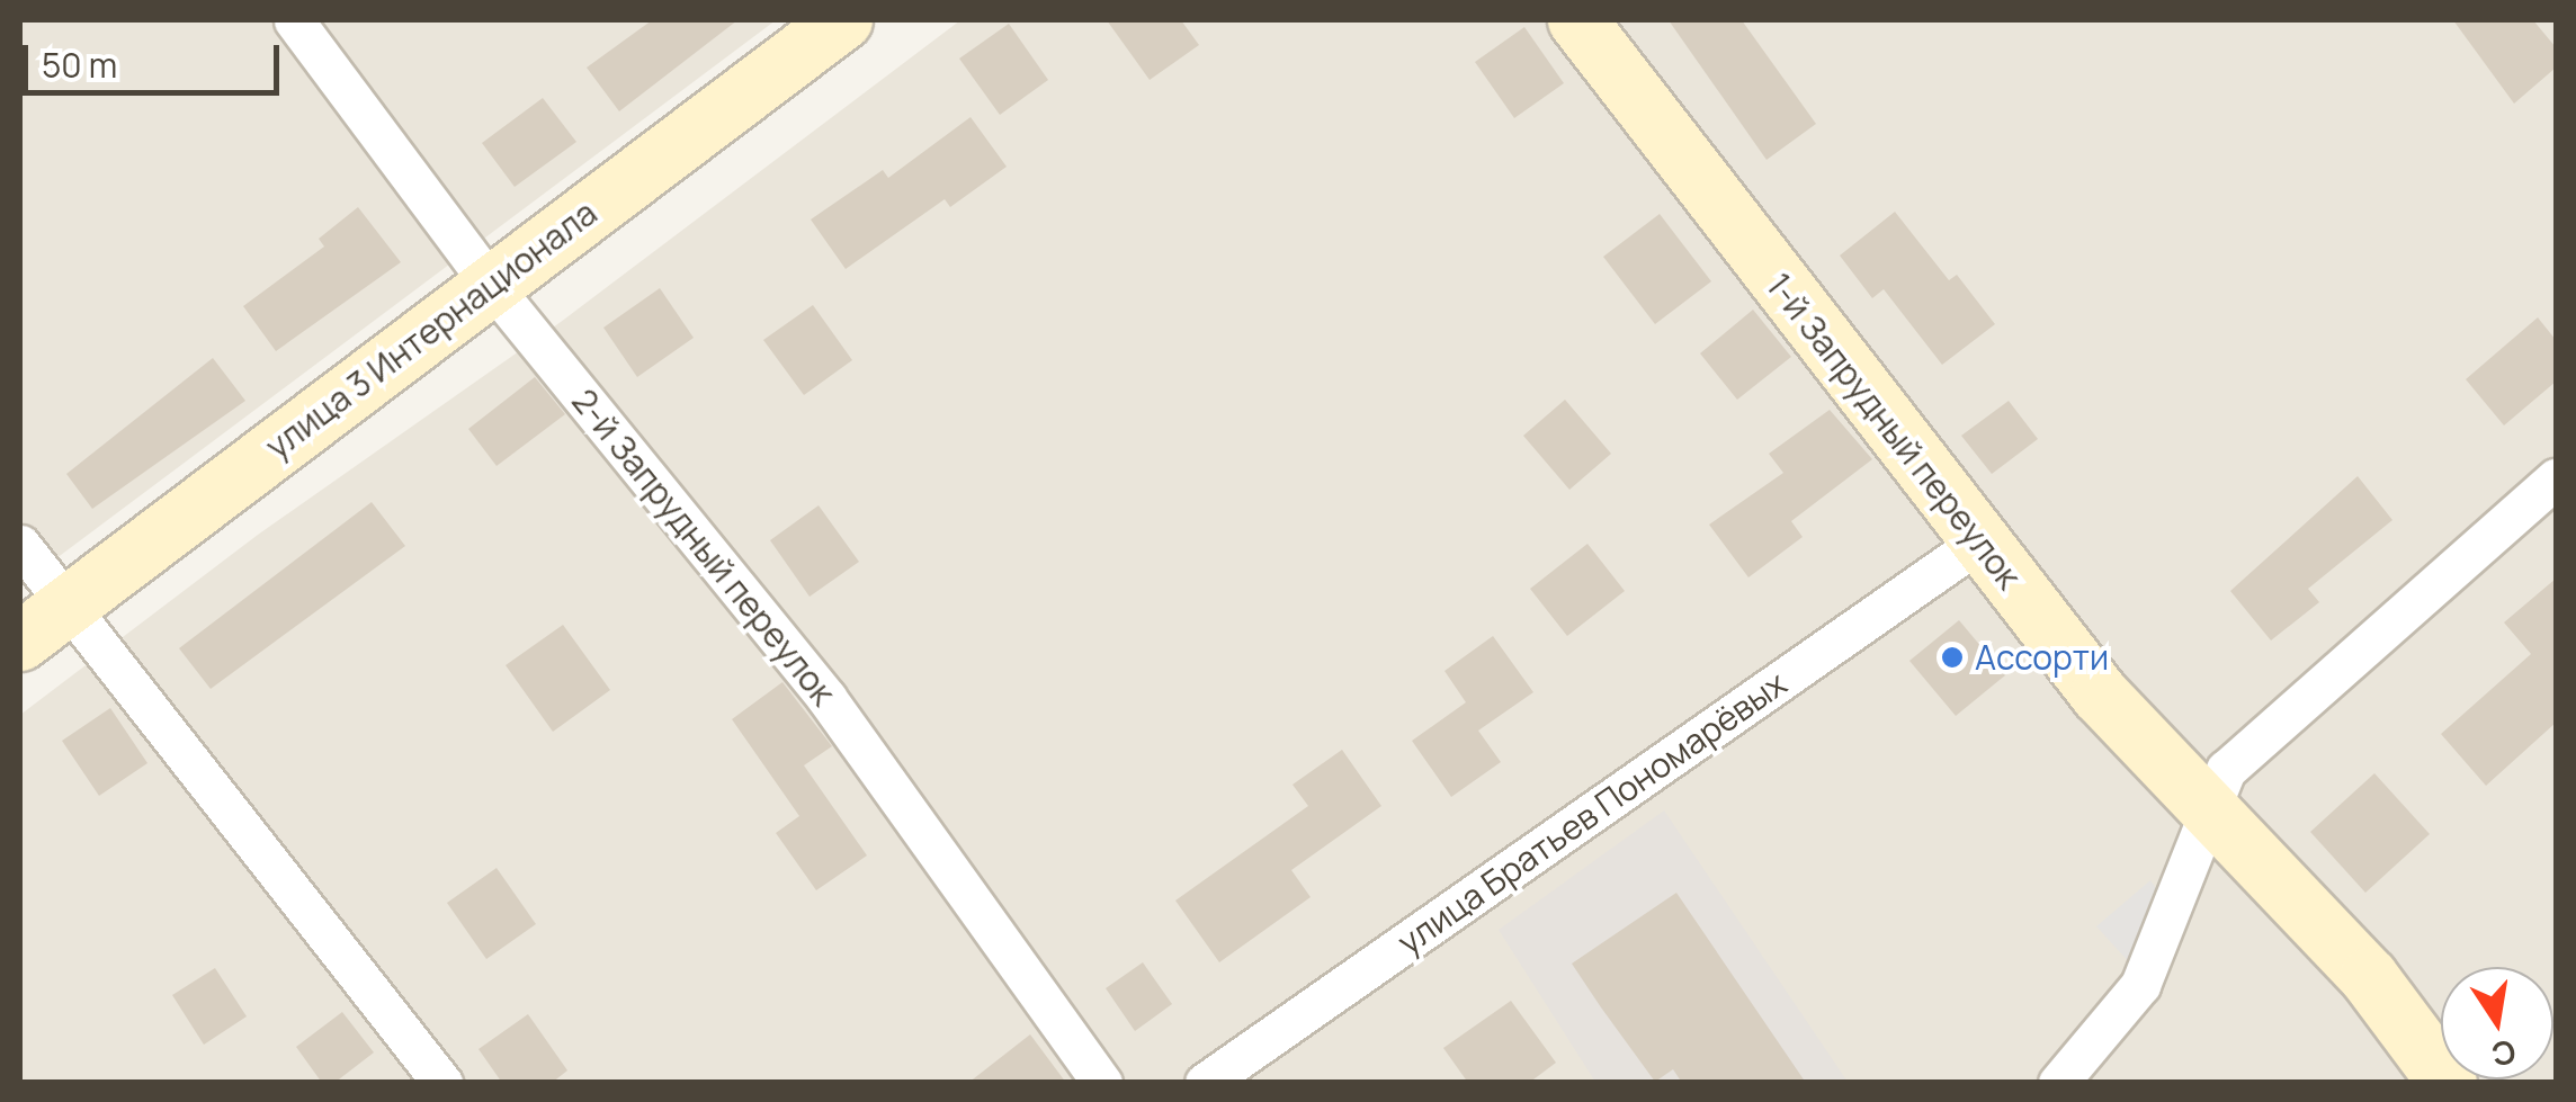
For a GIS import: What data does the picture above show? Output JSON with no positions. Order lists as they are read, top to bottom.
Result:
{
  "streets": {
    "street": [
      "улица 3 Интернационала",
      "1-й Запрудный переулок",
      "2-й Запрудный переулок",
      "улица Братьев Пономарёвых"
    ]
  },
  "crossings": [
    ["улица 3 Интернационала", "2-й Запрудный переулок"],
    ["1-й Запрудный переулок", "улица Братьев Пономарёвых"]
  ],
  "places": ["Ассорти"],
  "scale_bar": "50 m",
  "north": "bottom"
}
